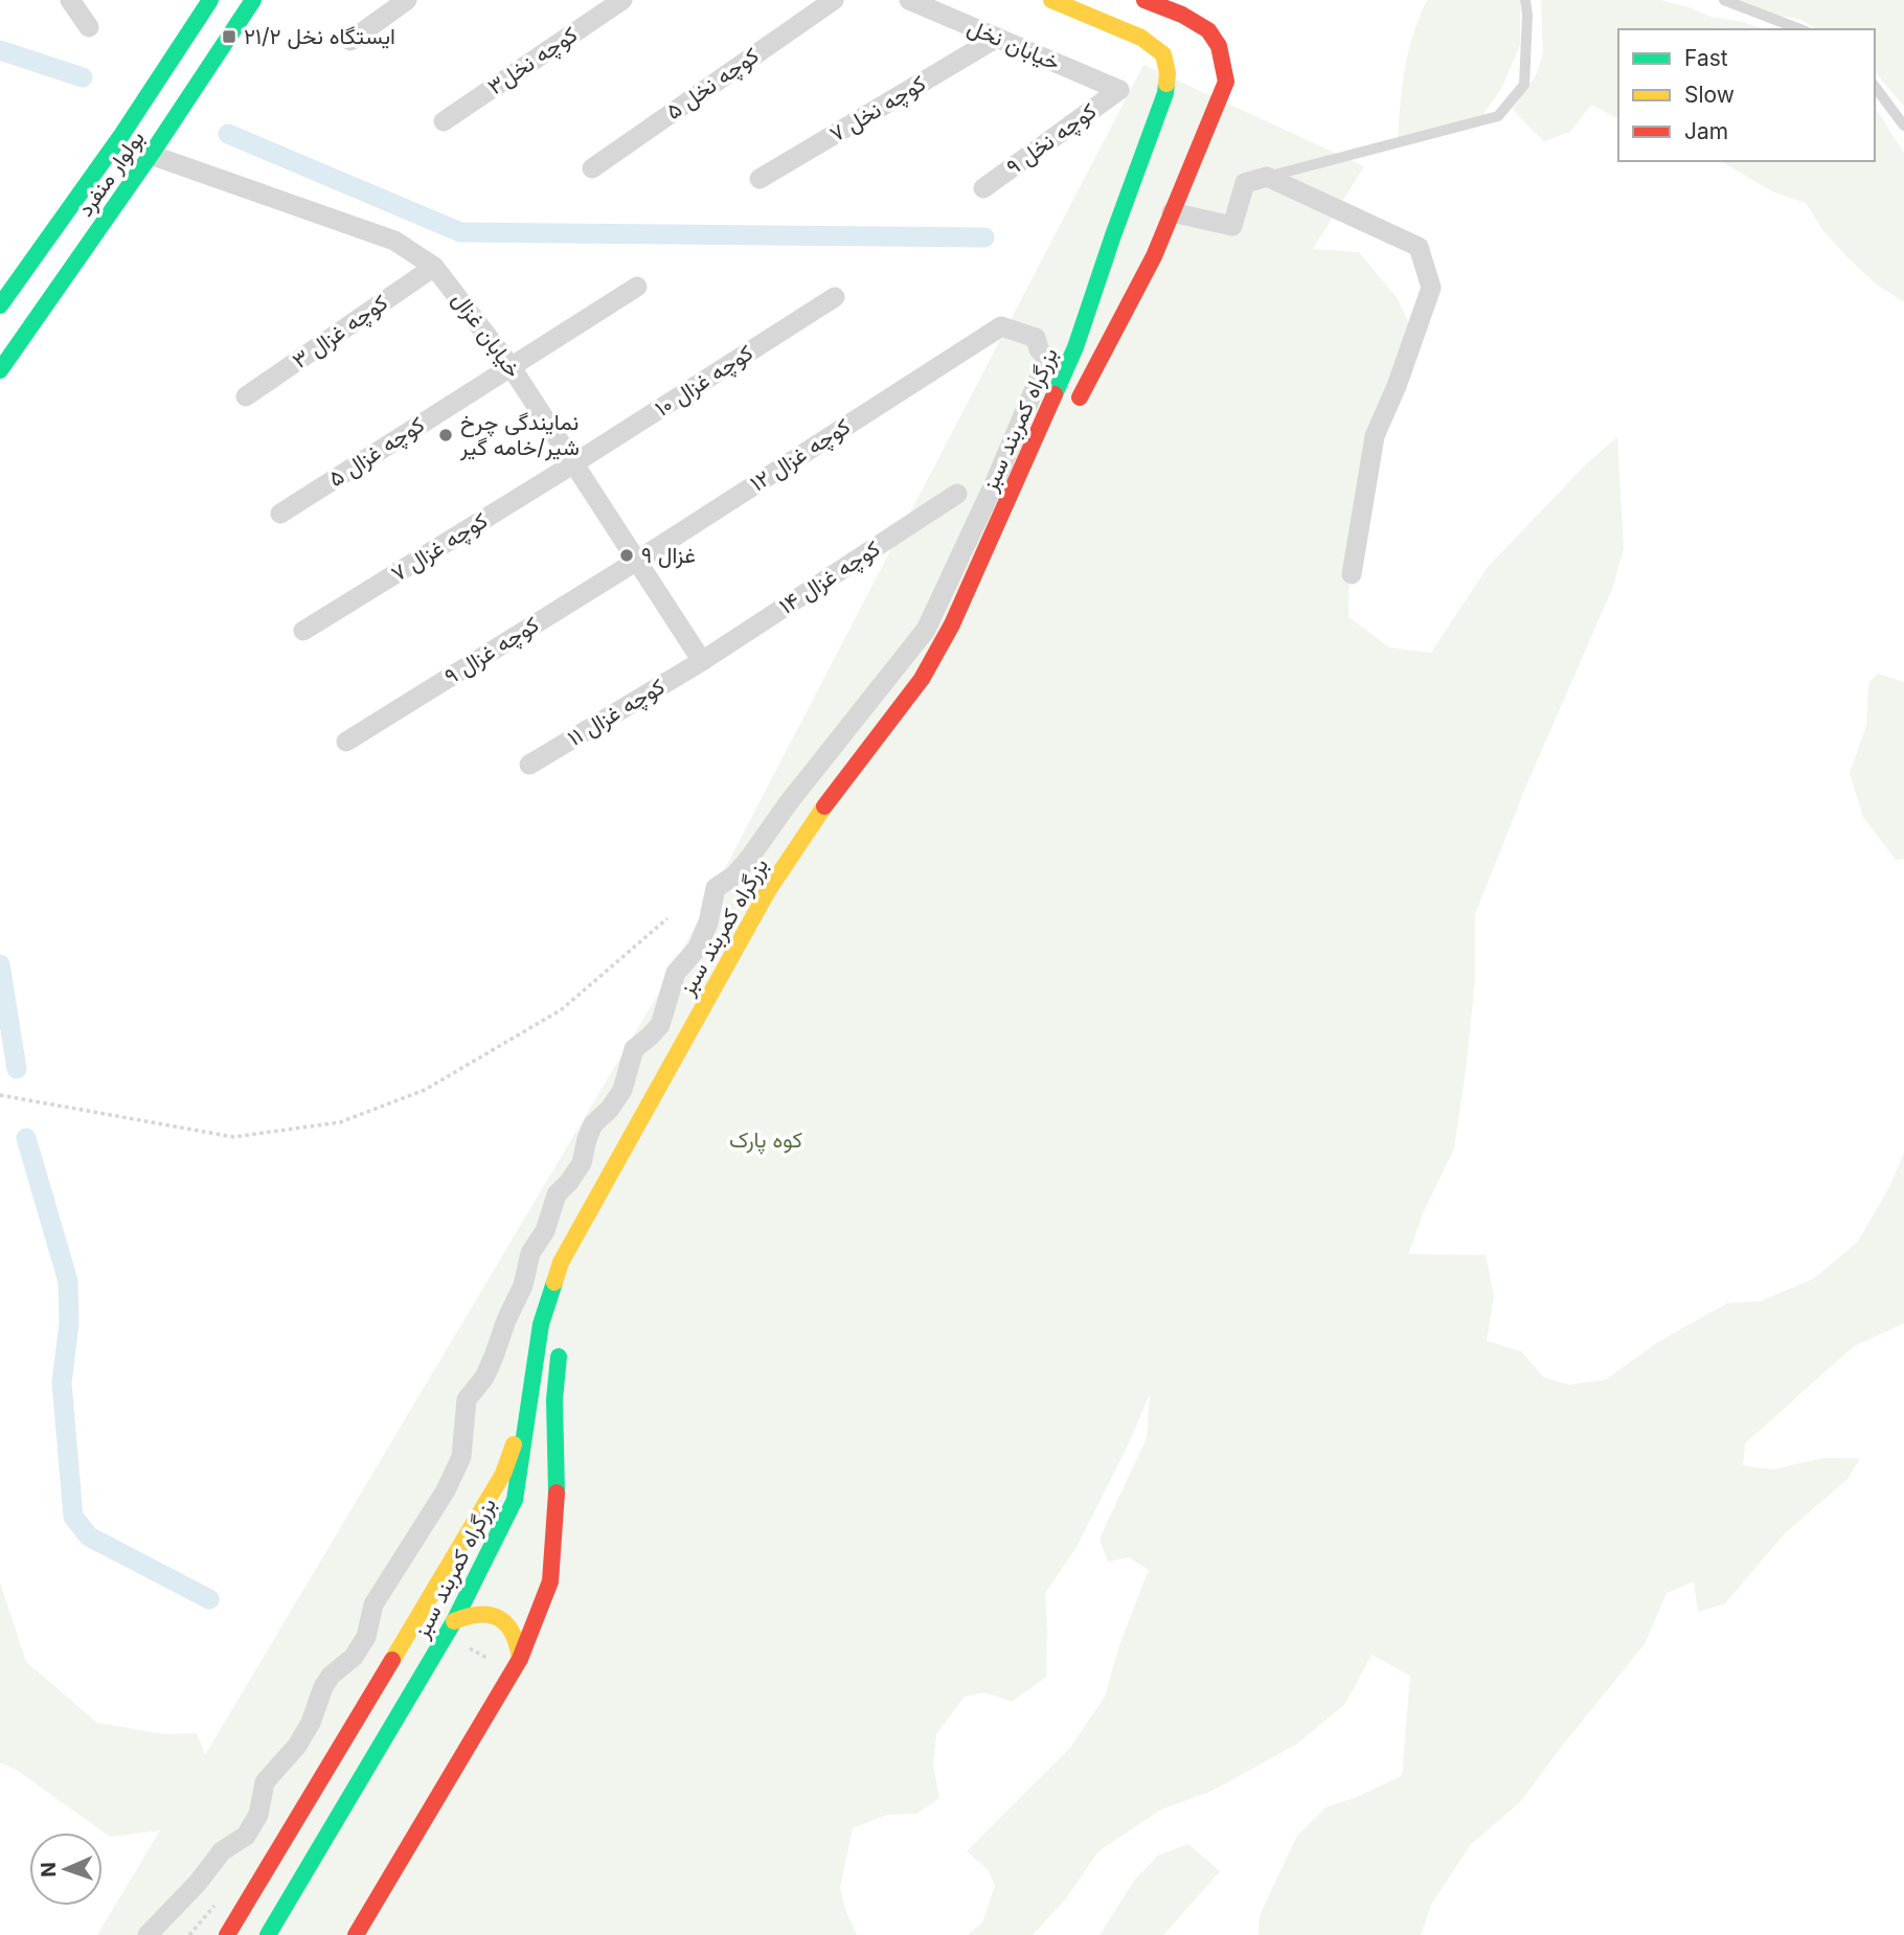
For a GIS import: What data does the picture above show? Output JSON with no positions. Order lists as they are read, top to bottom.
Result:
{
  "streets": {
    "main road": ["بولوار منفرد", "بزرگراه کمربند سبز"],
    "street": [
      "خیابان نخل",
      "کوچه نخل۳",
      "کوچه نخل ۵",
      "کوچه نخل ۷",
      "کوچه نخل ۹",
      "کوچه غزال ۳",
      "خیابان غزال",
      "کوچه غزال ۱۰",
      "کوچه غزال ۵",
      "کوچه غزال ۱۲",
      "کوچه غزال ۷",
      "کوچه غزال ۱۴",
      "کوچه غزال ۹",
      "کوچه غزال ۱۱"
    ]
  },
  "crossings": [
    ["خیابان نخل", "کوچه نخل ۷"],
    ["خیابان نخل", "کوچه نخل ۹"],
    ["بولوار منفرد", "خیابان غزال"],
    ["کوچه غزال ۳", "خیابان غزال"],
    ["خیابان غزال", "کوچه غزال ۱۰"],
    ["خیابان غزال", "کوچه غزال ۵"],
    ["خیابان غزال", "کوچه غزال ۱۲"],
    ["خیابان غزال", "کوچه غزال ۷"],
    ["خیابان غزال", "کوچه غزال ۱۴"],
    ["خیابان غزال", "کوچه غزال ۹"],
    ["خیابان غزال", "کوچه غزال ۱۱"],
    ["کوچه غزال ۱۰", "کوچه غزال ۷"],
    ["کوچه غزال ۱۲", "کوچه غزال ۹"],
    ["کوچه غزال ۱۴", "کوچه غزال ۱۱"]
  ],
  "parks": ["کوه پارک"],
  "places": {
    "transit": ["ایستگاه نخل ۲۱/۲"],
    "other": ["نمایندگی چرخ شیر/خامه گیر", "غزال ۹"]
  },
  "legend": ["Fast", "Slow", "Jam"],
  "north": "left"
}
